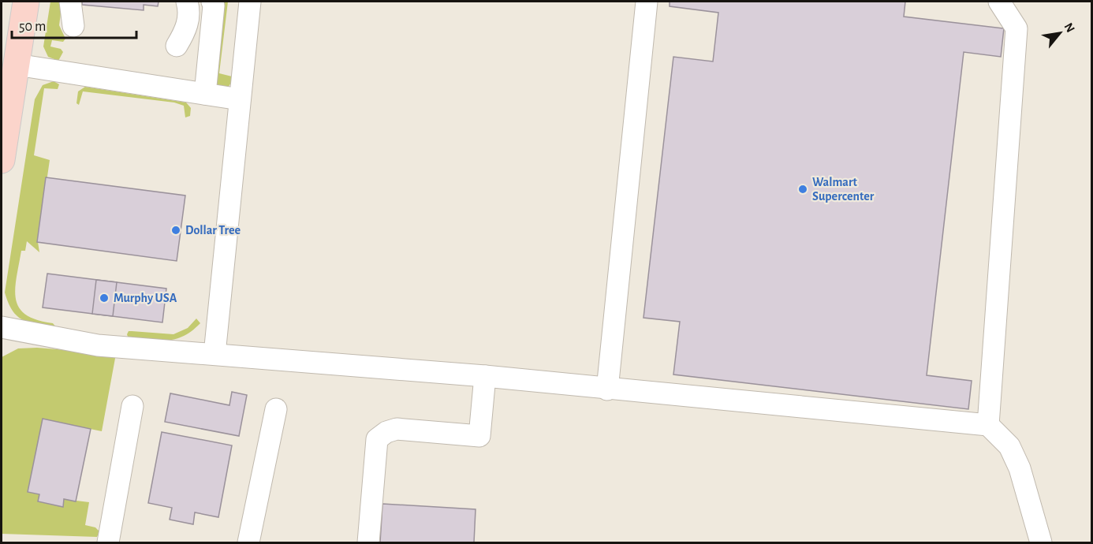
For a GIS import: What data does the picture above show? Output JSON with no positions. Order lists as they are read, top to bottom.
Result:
{
  "places": ["Walmart Supercenter", "Dollar Tree", "Murphy USA"],
  "scale_bar": "50 m",
  "north": "top right"
}
